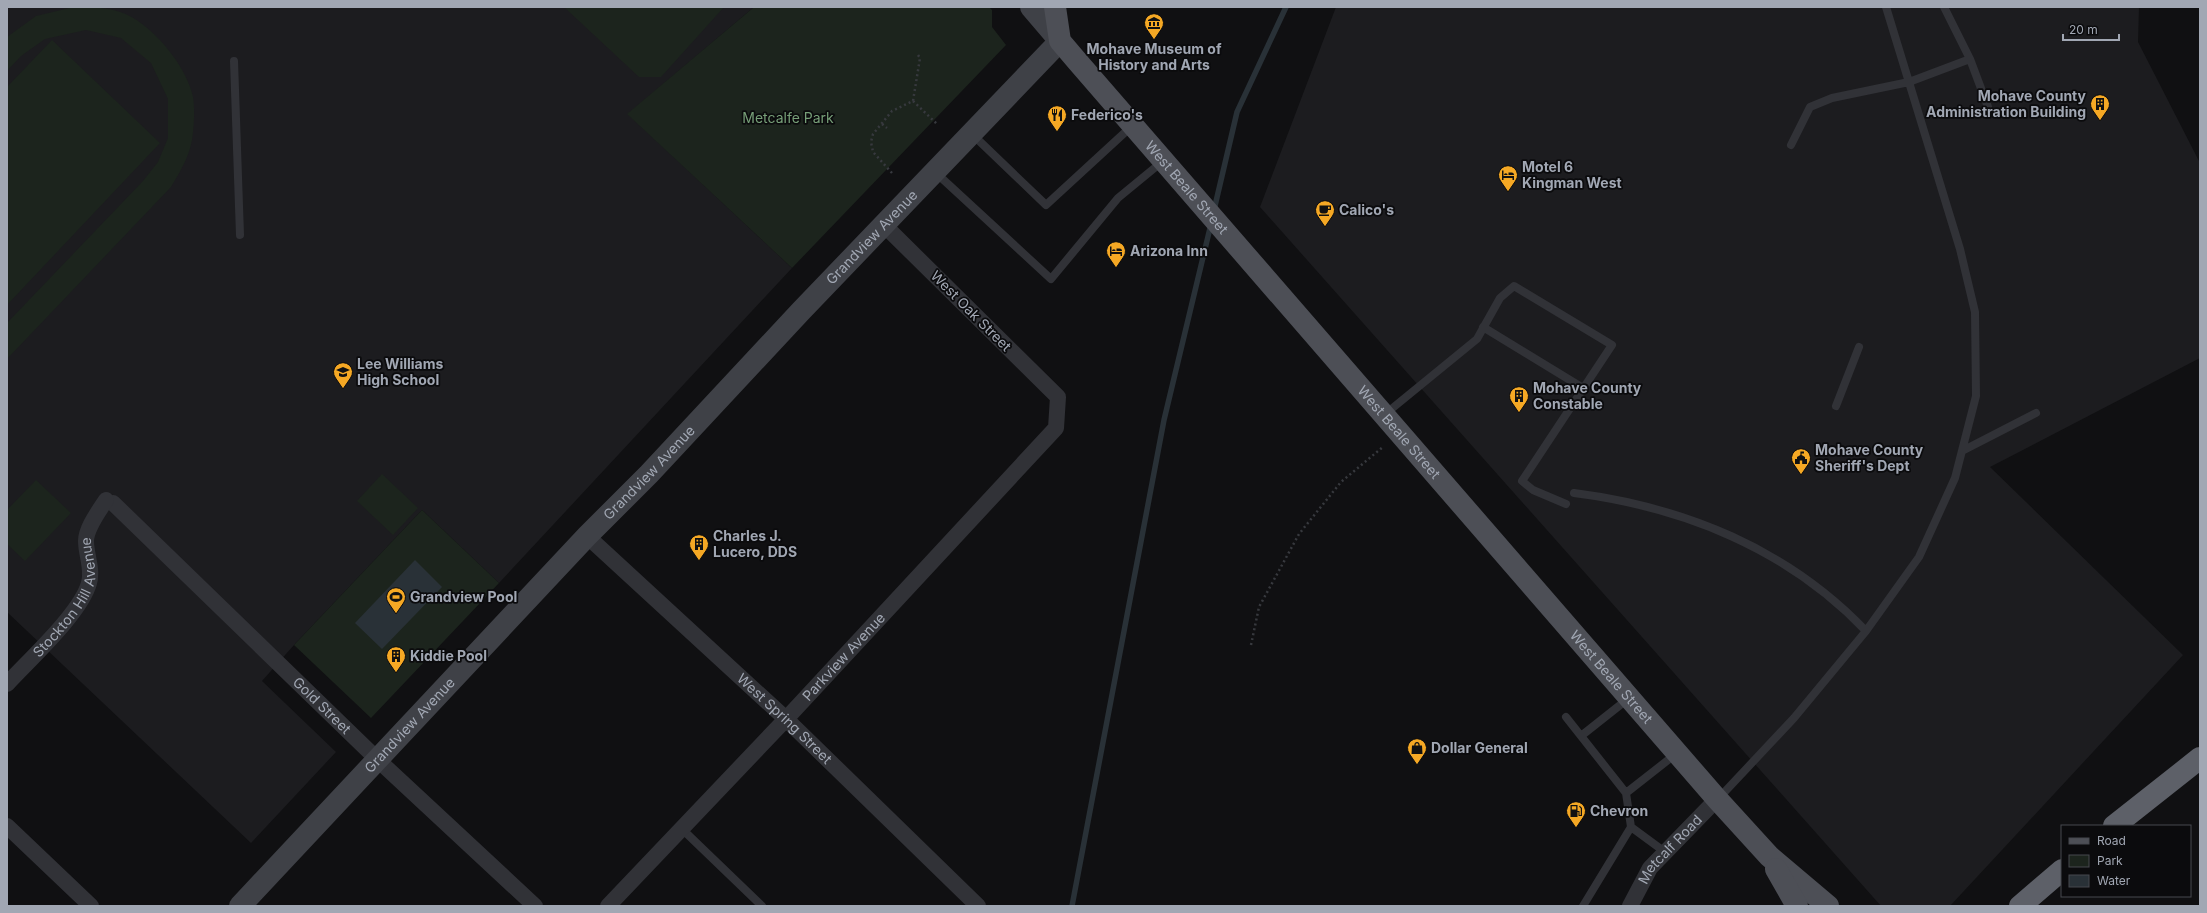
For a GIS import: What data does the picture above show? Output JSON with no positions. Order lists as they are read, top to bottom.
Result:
{
  "streets": {
    "main road": ["West Beale Street", "Grandview Avenue"],
    "street": [
      "West Oak Street",
      "Stockton Hill Avenue",
      "Parkview Avenue",
      "Gold Street",
      "West Spring Street",
      "Metcalf Road"
    ]
  },
  "crossings": [
    ["West Beale Street", "Grandview Avenue"],
    ["West Beale Street", "Metcalf Road"],
    ["Grandview Avenue", "West Oak Street"],
    ["Grandview Avenue", "Gold Street"],
    ["Grandview Avenue", "West Spring Street"],
    ["West Oak Street", "Parkview Avenue"],
    ["Stockton Hill Avenue", "Gold Street"],
    ["Parkview Avenue", "West Spring Street"]
  ],
  "parks": ["Metcalfe Park"],
  "places": {
    "museum": ["Mohave Museum of History and Arts"],
    "building": [
      "Mohave County Administration Building",
      "Mohave County Constable",
      "Charles J. Lucero, DDS",
      "Kiddie Pool"
    ],
    "restaurant": ["Federico's"],
    "hotel": ["Motel 6 Kingman West", "Arizona Inn"],
    "cafe": ["Calico's"],
    "school or university": ["Lee Williams High School"],
    "public building": ["Mohave County Sheriff's Dept"],
    "sports": ["Grandview Pool"],
    "shop": ["Dollar General"],
    "fuel station": ["Chevron"]
  },
  "legend": ["Road", "Park", "Water"],
  "scale_bar": "20 m"
}
